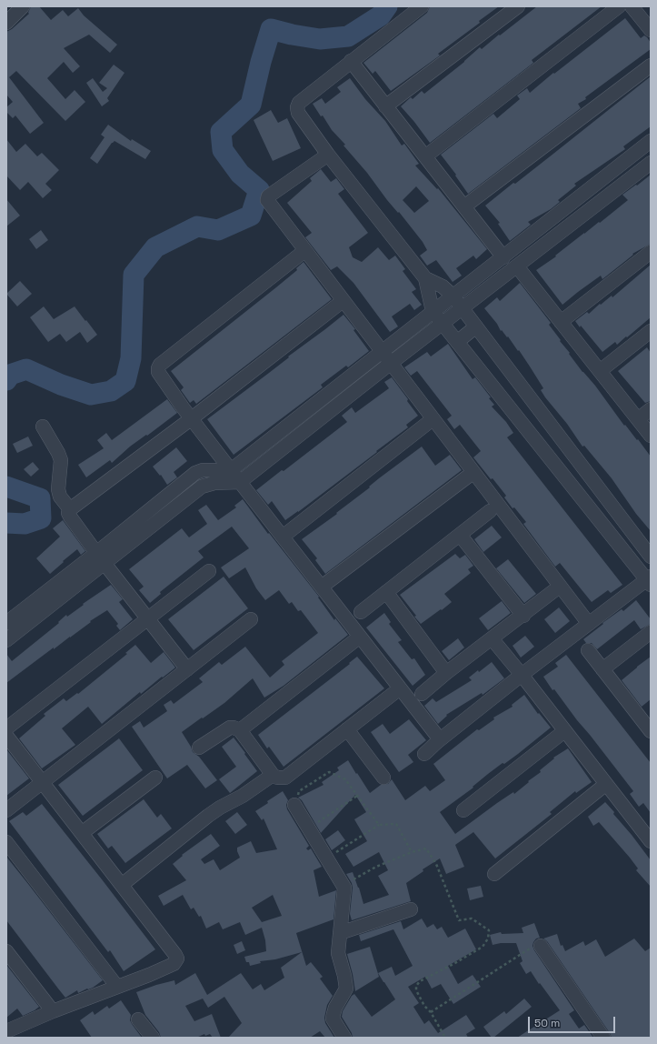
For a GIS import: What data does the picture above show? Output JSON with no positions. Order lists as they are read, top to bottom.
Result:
{
  "scale_bar": "50 m"
}
